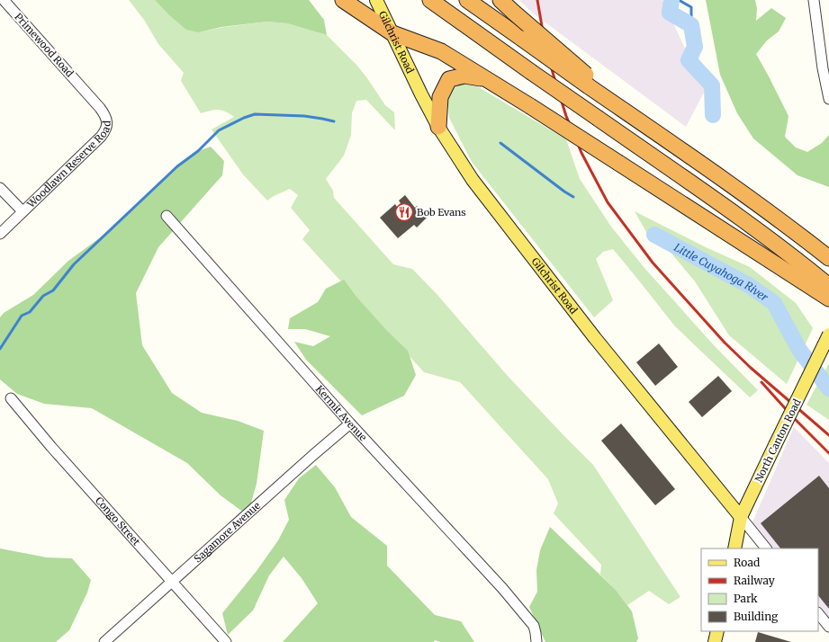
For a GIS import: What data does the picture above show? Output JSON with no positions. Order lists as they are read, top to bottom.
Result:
{
  "streets": {
    "main road": ["Gilchrist Road", "North Canton Road"],
    "street": [
      "Primewood Road",
      "Woodlawn Reserve Road",
      "Kermit Avenue",
      "Congo Street",
      "Sagamore Avenue"
    ]
  },
  "crossings": [
    ["Gilchrist Road", "North Canton Road"],
    ["Primewood Road", "Woodlawn Reserve Road"],
    ["Kermit Avenue", "Sagamore Avenue"],
    ["Congo Street", "Sagamore Avenue"]
  ],
  "water": ["Little Cuyahoga River"],
  "places": {
    "restaurant": ["Bob Evans"]
  },
  "legend": [
    "Road",
    "Railway",
    "Park",
    "Building"
  ]
}
